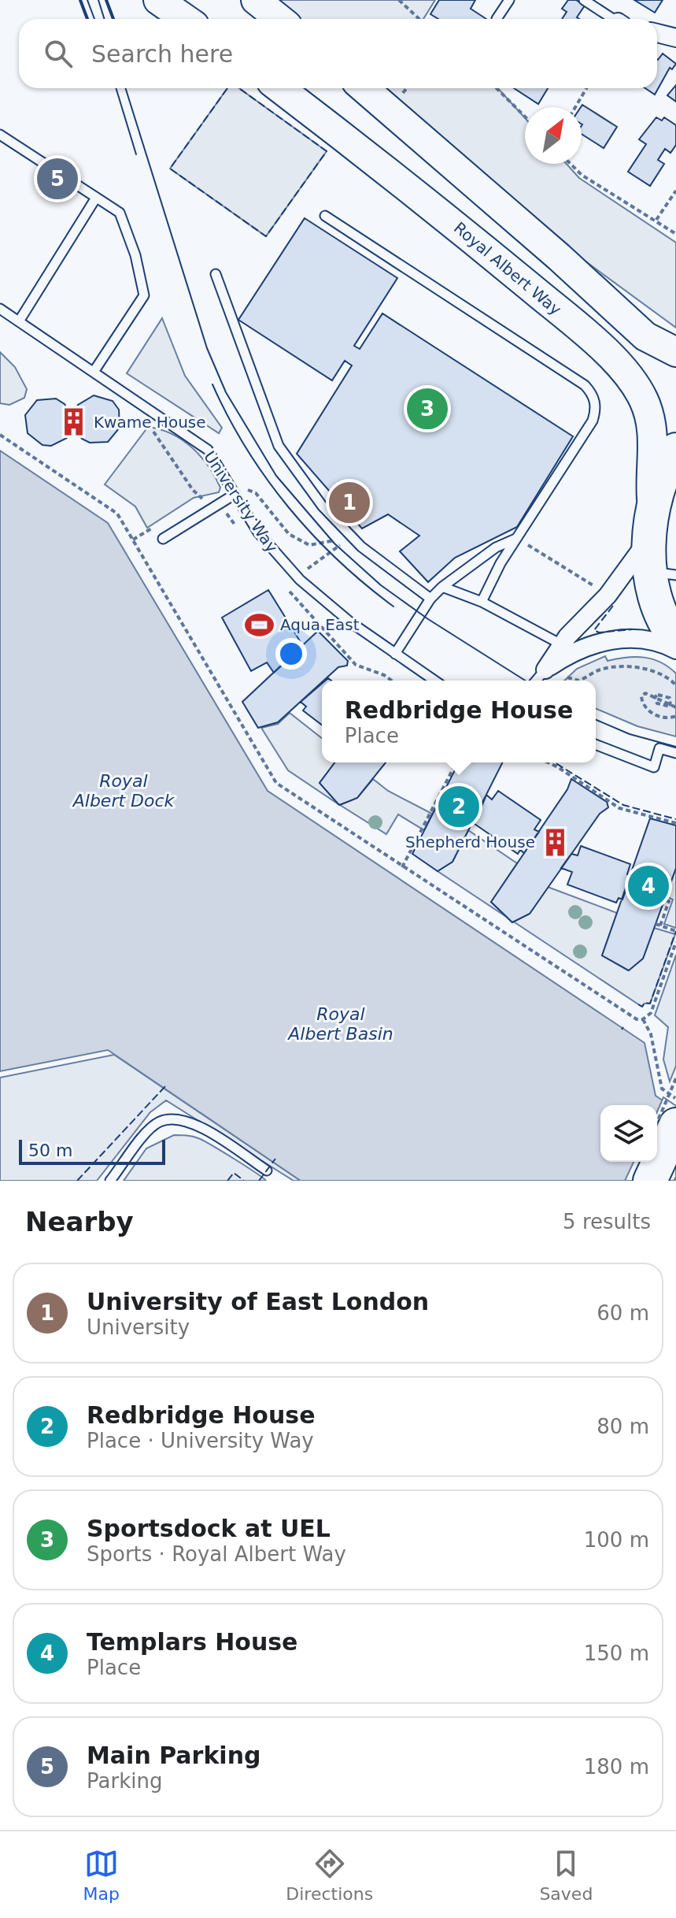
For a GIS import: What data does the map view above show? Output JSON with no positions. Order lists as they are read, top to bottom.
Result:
{
  "streets": {
    "main road": ["Royal Albert Way"],
    "lane": ["University Way"]
  },
  "water": ["Royal Albert Dock", "Royal Albert Basin"],
  "places": {
    "building": ["Kwame House", "Shepherd House"],
    "sports": ["Aqua East"]
  },
  "scale_bar": "50 m",
  "north": "top right",
  "page": {
    "search": "Search here",
    "pins": [
      "5",
      "3",
      "1",
      "2",
      "4"
    ],
    "popup": ["Redbridge House", "Place"],
    "scale": "50 m",
    "heading": ["Nearby", "5 results"],
    "list": [
      {
        "mark": "1",
        "name": "University of East London",
        "note": "University",
        "value": "60 m"
      },
      {
        "mark": "2",
        "name": "Redbridge House",
        "note": "Place · University Way",
        "value": "80 m"
      },
      {
        "mark": "3",
        "name": "Sportsdock at UEL",
        "note": "Sports · Royal Albert Way",
        "value": "100 m"
      },
      {
        "mark": "4",
        "name": "Templars House",
        "note": "Place",
        "value": "150 m"
      },
      {
        "mark": "5",
        "name": "Main Parking",
        "note": "Parking",
        "value": "180 m"
      }
    ],
    "nav": ["Map", "Directions", "Saved"]
  }
}
